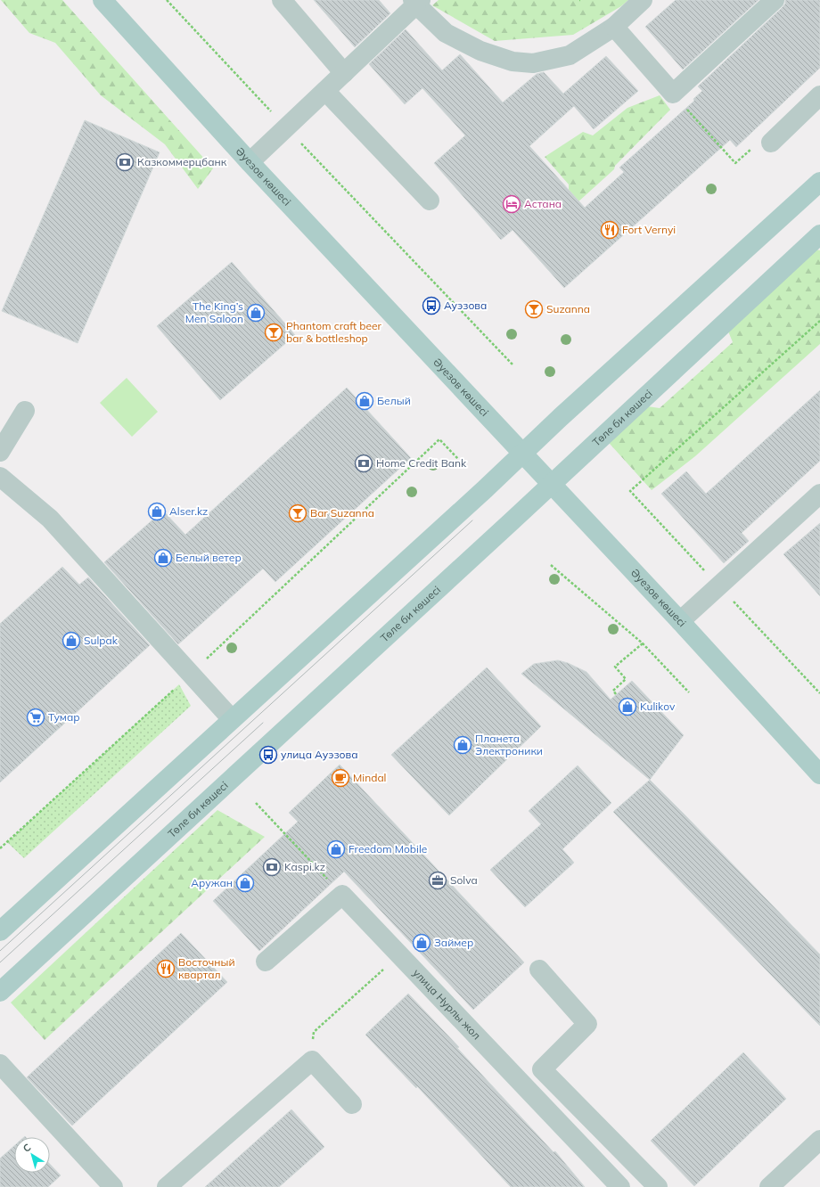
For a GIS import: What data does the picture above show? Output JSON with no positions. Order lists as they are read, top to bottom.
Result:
{
  "streets": {
    "main road": ["Әуезов көшесі", "Төле би көшесі"],
    "street": ["улица Нурлы жол"]
  },
  "crossings": [
    ["Әуезов көшесі", "Төле би көшесі"]
  ],
  "places": {
    "bank": ["Казкоммерцбанк", "Home Credit Bank", "Kaspi.kz"],
    "hotel": ["Астана"],
    "restaurant": ["Fort Vernyi", "Восточный квартал"],
    "bus stop": ["Ауэзова", "улица Ауэзова"],
    "bar": ["Suzanna", "Phantom craft beer bar & bottleshop", "Bar Suzanna"],
    "shop": [
      "The King’s Men Saloon",
      "Белый",
      "Alser.kz",
      "Белый ветер",
      "Sulpak",
      "Kulikov",
      "Планета Электроники",
      "Freedom Mobile",
      "Аружан",
      "Займер"
    ],
    "supermarket": ["Тумар"],
    "cafe": ["Mindal"],
    "office": ["Solva"]
  },
  "north": "top left"
}
